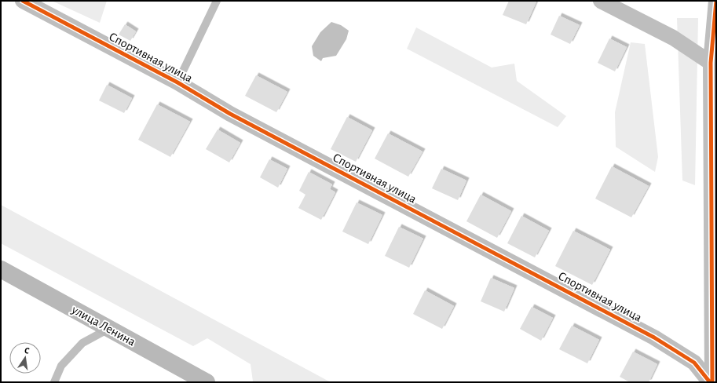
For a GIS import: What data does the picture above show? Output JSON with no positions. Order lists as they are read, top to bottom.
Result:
{
  "streets": {
    "street": ["Спортивная улица", "улица Ленина"]
  },
  "north": "top"
}
